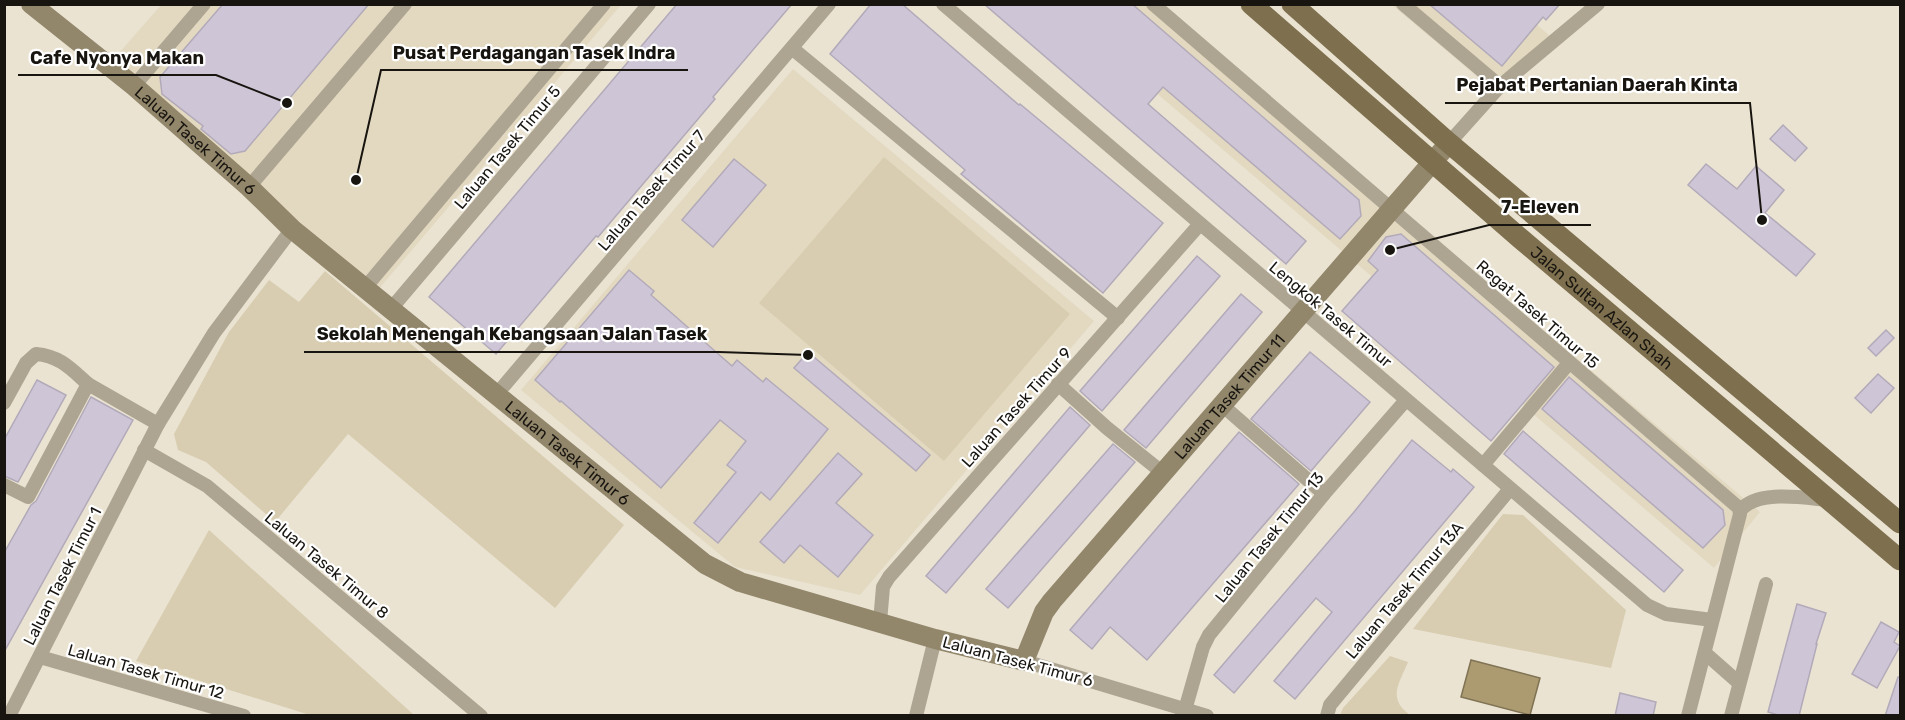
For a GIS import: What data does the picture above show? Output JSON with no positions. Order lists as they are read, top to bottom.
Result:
{
  "streets": {
    "main road": ["Jalan Sultan Azlan Shah"],
    "street": [
      "Laluan Tasek Timur 6",
      "Laluan Tasek Timur 5",
      "Laluan Tasek Timur 7",
      "Lengkok Tasek Timur",
      "Regat Tasek Timur 15",
      "Laluan Tasek Timur 11",
      "Laluan Tasek Timur 9",
      "Laluan Tasek Timur 13",
      "Laluan Tasek Timur 8",
      "Laluan Tasek Timur 1",
      "Laluan Tasek Timur 13A",
      "Laluan Tasek Timur 12"
    ]
  },
  "crossings": [
    ["Laluan Tasek Timur 6", "Laluan Tasek Timur 5"],
    ["Laluan Tasek Timur 6", "Laluan Tasek Timur 7"],
    ["Laluan Tasek Timur 6", "Laluan Tasek Timur 11"],
    ["Laluan Tasek Timur 6", "Laluan Tasek Timur 9"],
    ["Laluan Tasek Timur 6", "Laluan Tasek Timur 13"],
    ["Laluan Tasek Timur 6", "Laluan Tasek Timur 1"],
    ["Jalan Sultan Azlan Shah", "Laluan Tasek Timur 11"],
    ["Lengkok Tasek Timur", "Laluan Tasek Timur 11"],
    ["Lengkok Tasek Timur", "Laluan Tasek Timur 9"],
    ["Lengkok Tasek Timur", "Laluan Tasek Timur 13"],
    ["Lengkok Tasek Timur", "Laluan Tasek Timur 13A"],
    ["Regat Tasek Timur 15", "Laluan Tasek Timur 11"],
    ["Laluan Tasek Timur 8", "Laluan Tasek Timur 1"],
    ["Laluan Tasek Timur 1", "Laluan Tasek Timur 12"]
  ],
  "places": [
    "Cafe Nyonya Makan",
    "Pusat Perdagangan Tasek Indra",
    "Pejabat Pertanian Daerah Kinta",
    "7-Eleven",
    "Sekolah Menengah Kebangsaan Jalan Tasek"
  ]
}
